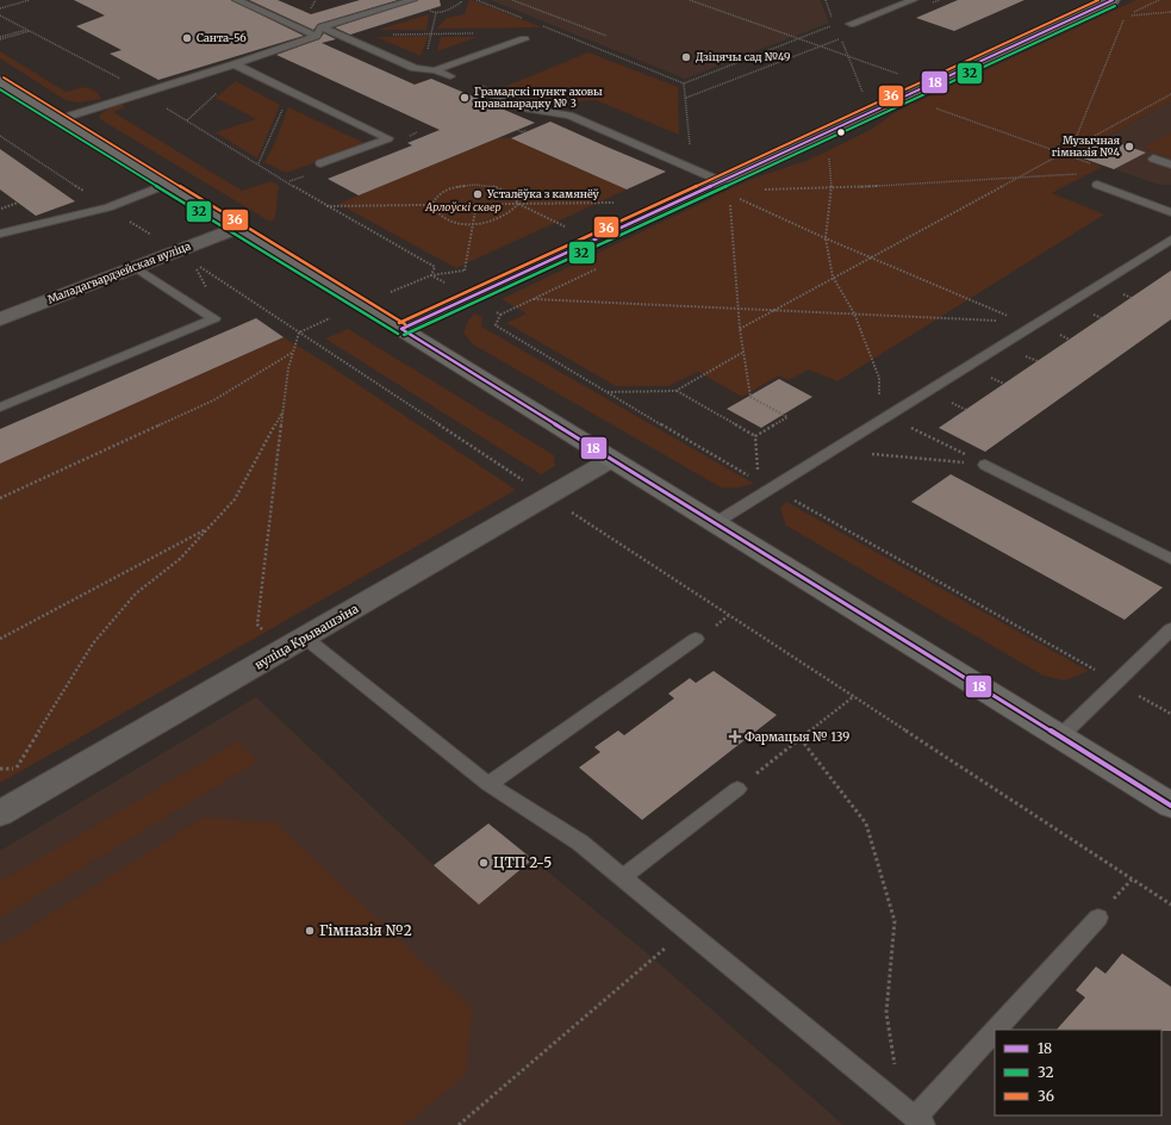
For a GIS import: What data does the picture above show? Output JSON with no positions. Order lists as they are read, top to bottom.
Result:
{
  "streets": {
    "street": ["Маладагвардзейская вуліца", "вуліца Крывашэіна"]
  },
  "parks": ["Арлоўскі сквер"],
  "places": {
    "other": [
      "Санта-56",
      "Дзіцячы сад №49",
      "Грамадскі пункт аховы правапарадку № 3",
      "Музычная гімназія №4",
      "Усталёўка з камянёў",
      "ЦТП 2-5",
      "Гімназія №2"
    ],
    "health": ["Фармацыя № 139"]
  },
  "lines": ["transit line 18", "transit line 36", "transit line 32"],
  "legend": ["18", "32", "36"]
}
